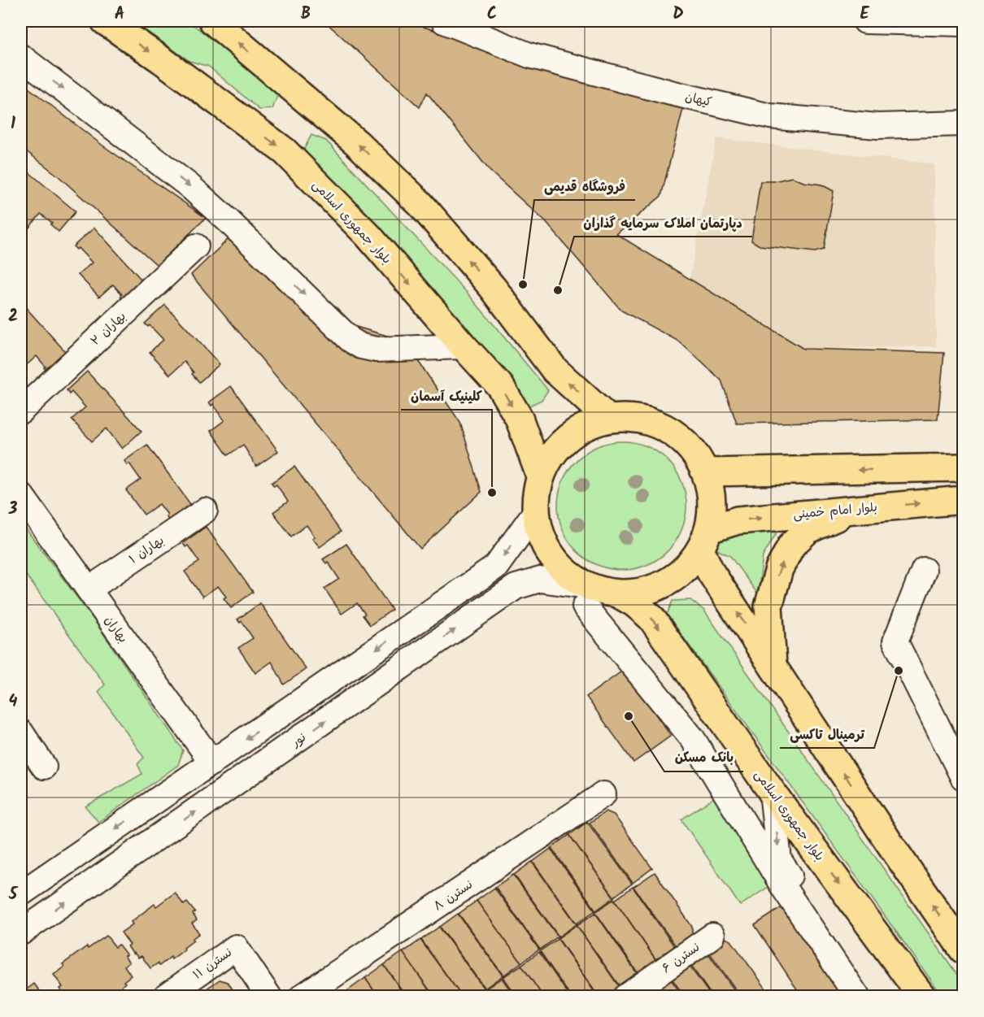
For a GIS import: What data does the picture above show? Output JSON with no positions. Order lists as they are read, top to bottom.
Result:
{
  "streets": {
    "main road": ["بلوار جمهوری اسلامی", "بلوار امام خمینی"],
    "street": [
      "کیهان",
      "بهاران ۲",
      "بهاران ۱",
      "بهاران",
      "نور",
      "نسترن ۸",
      "نسترن ۶",
      "نسترن ۱۱"
    ]
  },
  "crossings": [
    ["بهاران ۱", "بهاران"]
  ],
  "places": [
    "فروشگاه قدیمی",
    "دپارتمان املاک سرمایه گذاران",
    "کلینیک آسمان",
    "ترمینال تاکسی",
    "بانک مسکن"
  ],
  "grid": {
    "columns": [
      "A",
      "B",
      "C",
      "D",
      "E"
    ],
    "rows": [
      "1",
      "2",
      "3",
      "4",
      "5"
    ]
  }
}
